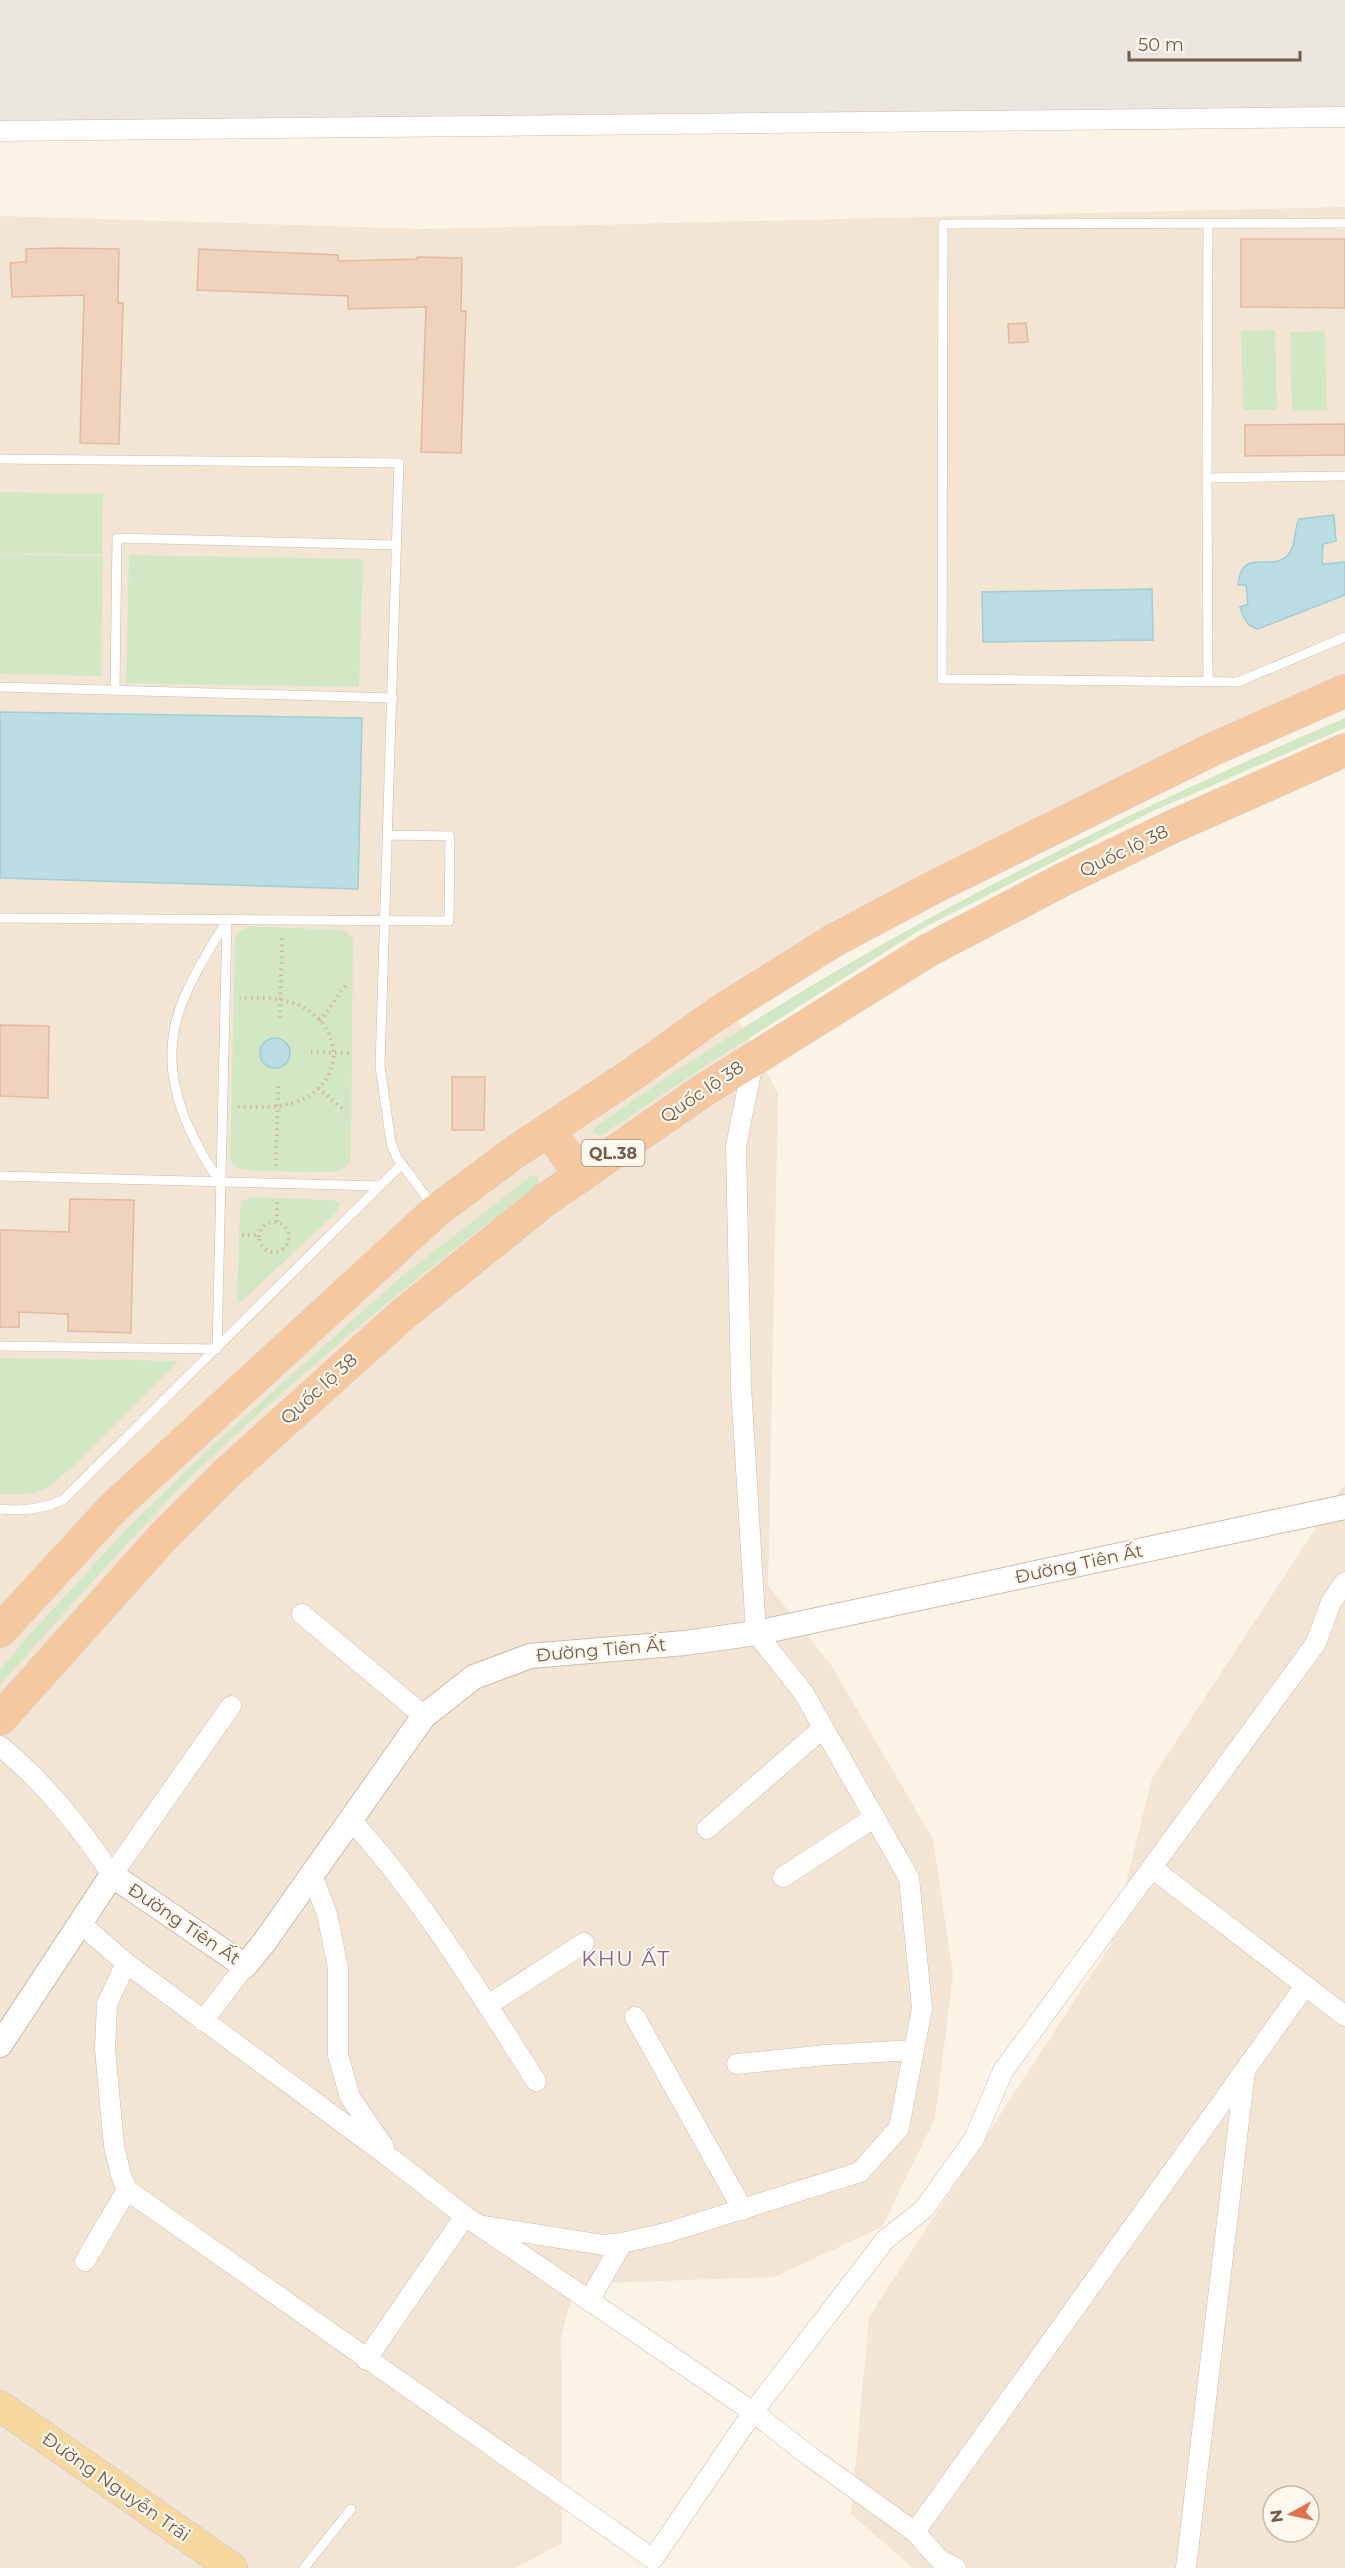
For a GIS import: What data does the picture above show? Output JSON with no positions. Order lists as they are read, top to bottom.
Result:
{
  "streets": {
    "highway": ["Quốc lộ 38", "QL.38"],
    "main road": ["Đường Nguyễn Trãi"],
    "street": ["Đường Tiên Ất"]
  },
  "districts": ["KHU ẤT"],
  "scale_bar": "50 m",
  "north": "left"
}
